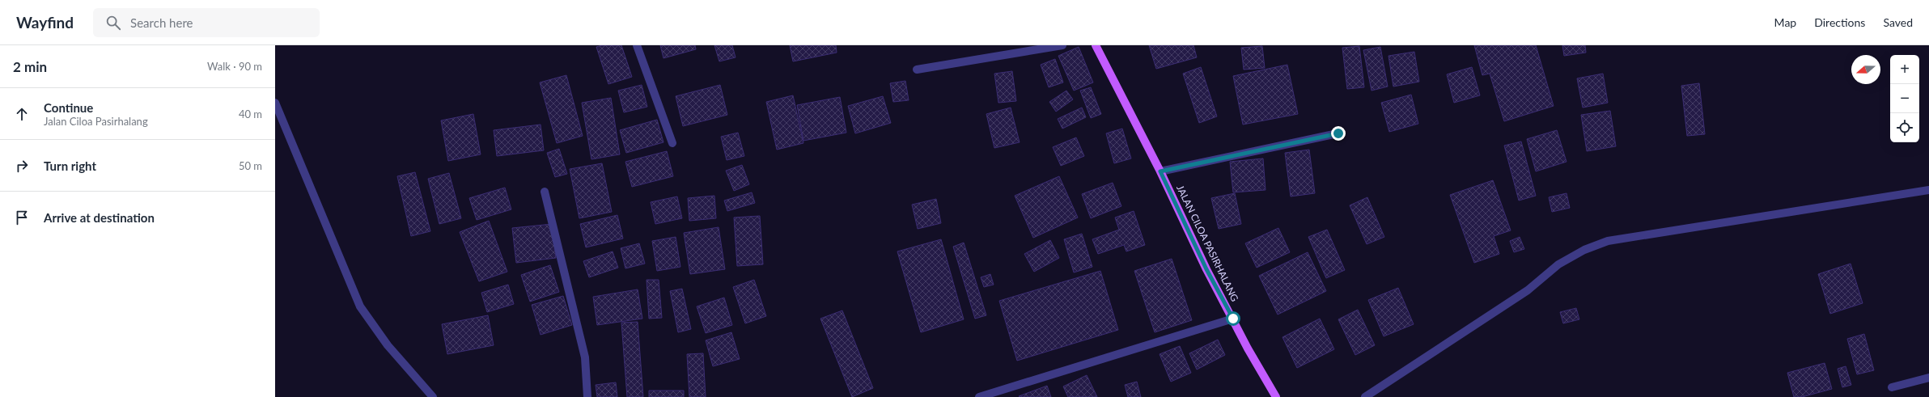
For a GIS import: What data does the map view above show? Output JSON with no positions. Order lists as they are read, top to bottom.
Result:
{
  "streets": {
    "main road": ["JALAN CILOA PASIRHALANG"]
  },
  "north": "left",
  "page": {
    "header": "Wayfind",
    "search": "Search here",
    "nav": ["Map", "Directions", "Saved"],
    "heading": ["2 min", "Walk · 90 m"],
    "map_buttons": ["+", "−"],
    "list": [
      ["Continue", "Jalan Ciloa Pasirhalang", "40 m"],
      ["Turn right", "50 m"],
      "Arrive at destination"
    ]
  }
}
